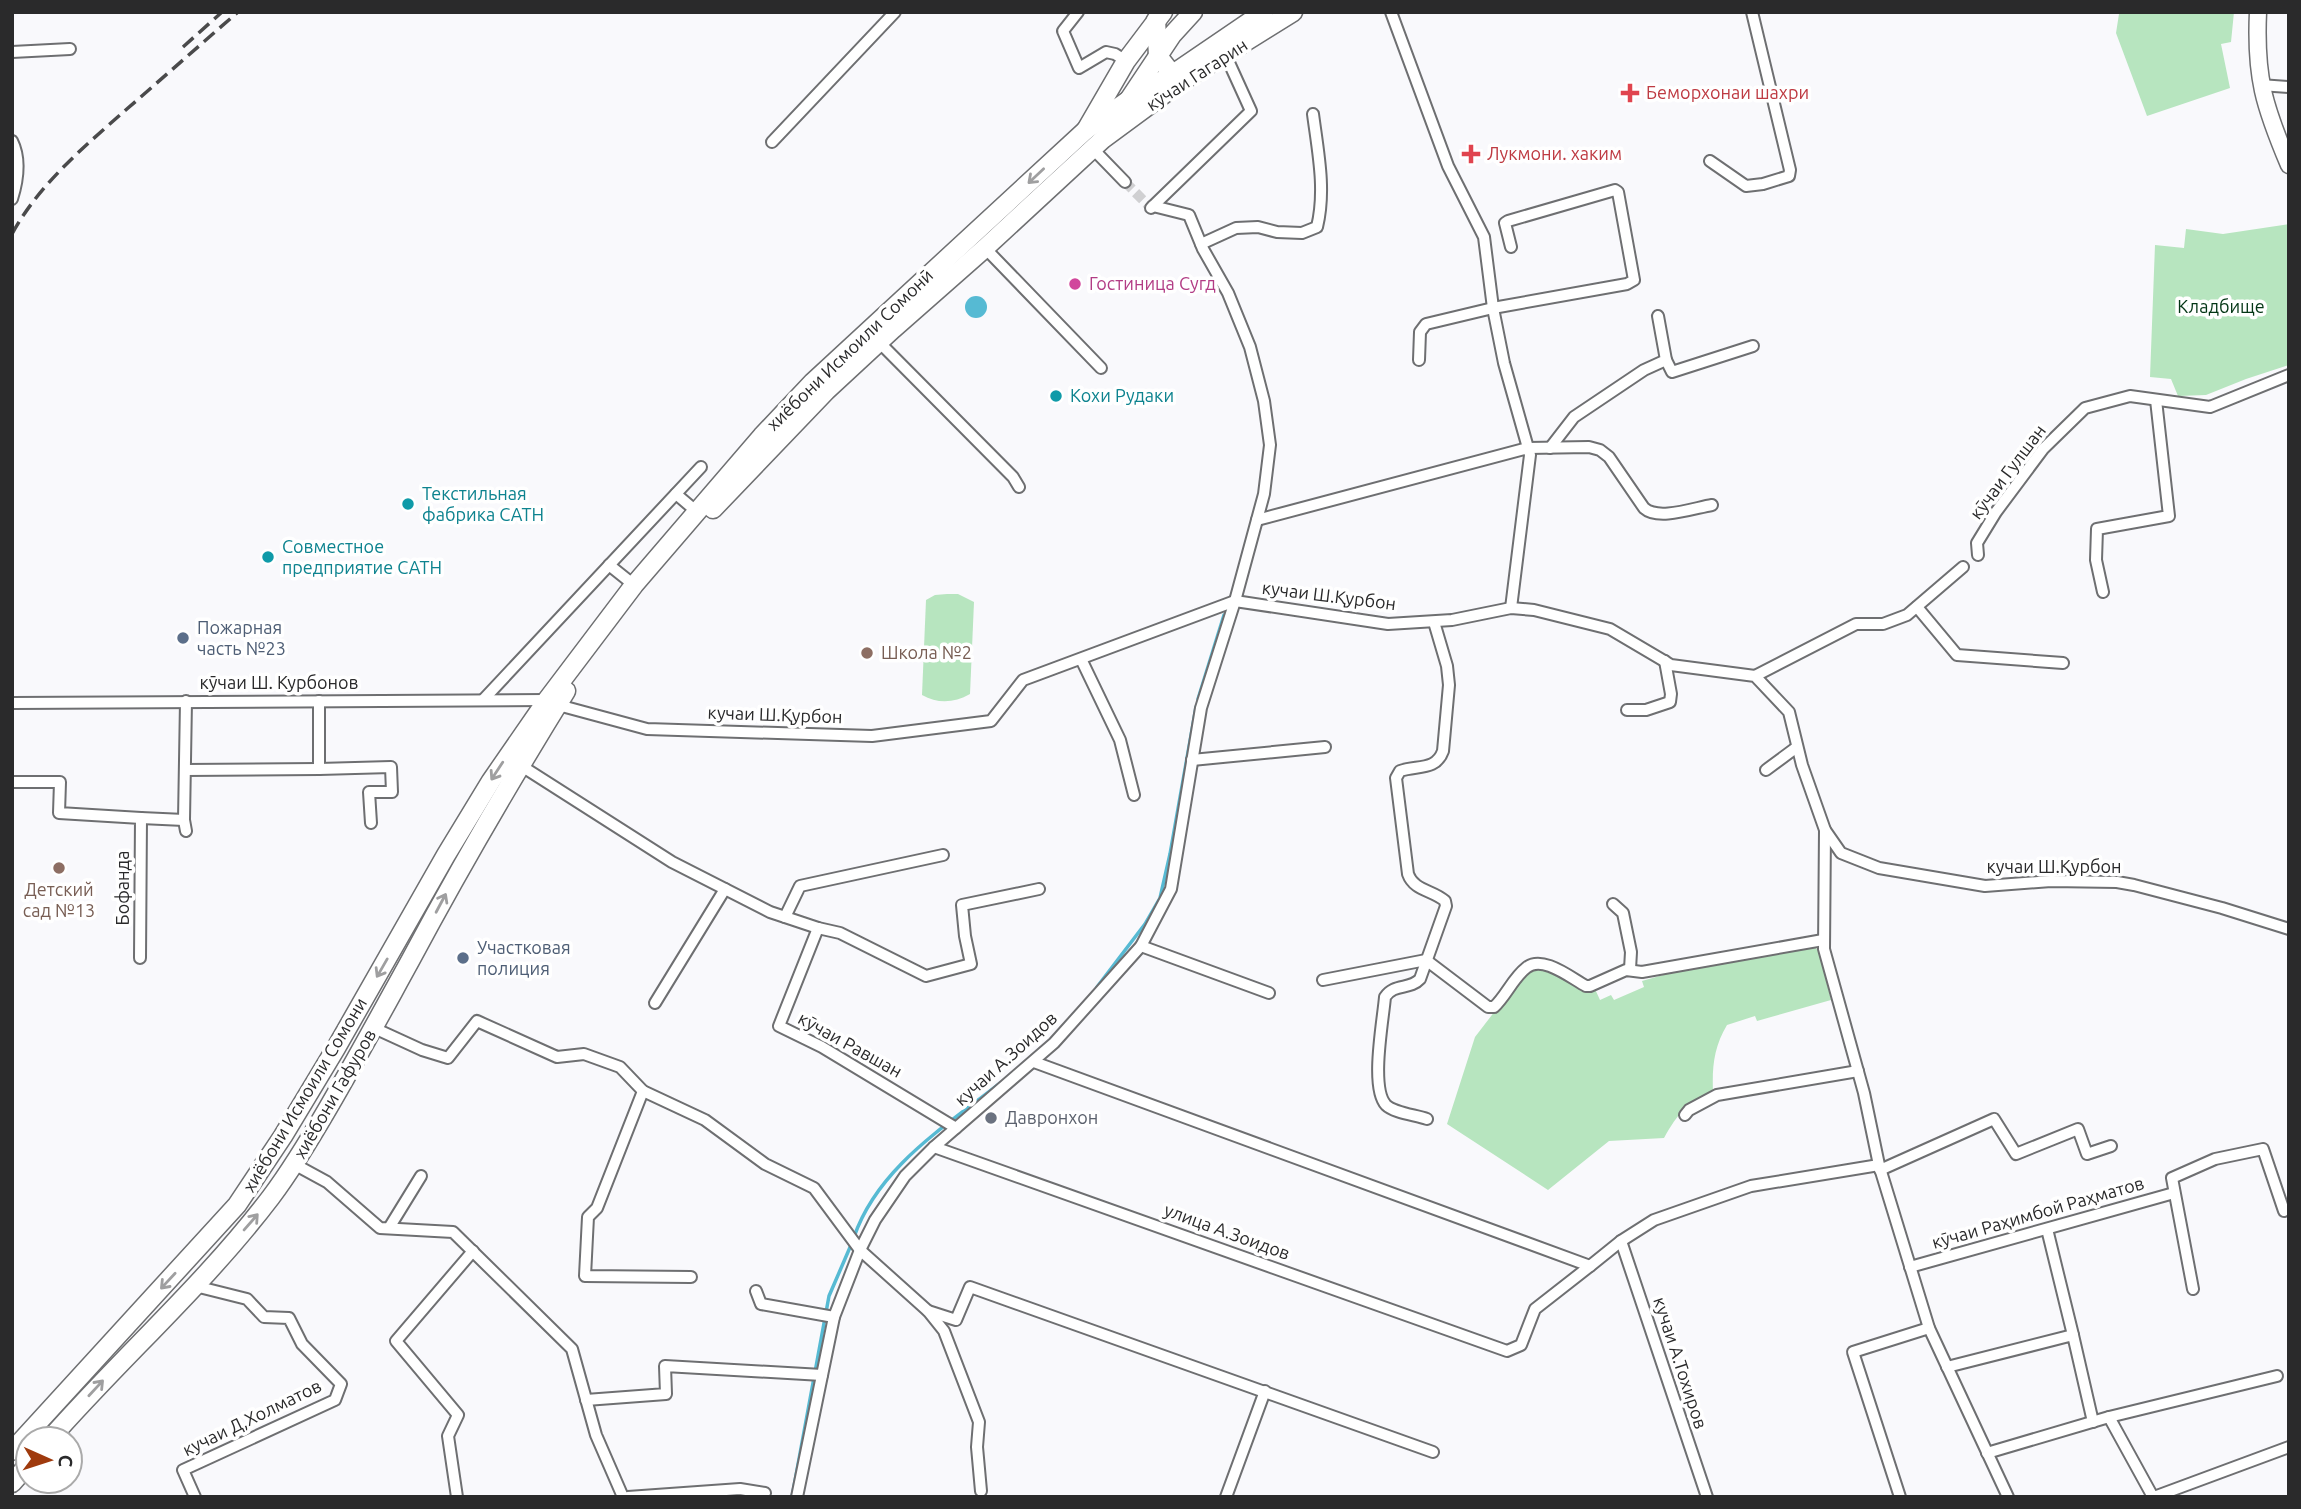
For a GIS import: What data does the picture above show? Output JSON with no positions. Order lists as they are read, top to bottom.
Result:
{
  "streets": {
    "main road": [
      "кӯчаи Гагарин",
      "хиёбони Исмоили Сомонӣ",
      "хиёбони Гафуров",
      "хиёбони Исмоили Сомони"
    ],
    "street": [
      "кӯчаи Гулшан",
      "кучаи Ш.Қурбон",
      "кӯчаи Ш. Курбонов",
      "Бофанда",
      "кӯчаи Равшан",
      "кучаи А.Зоидов",
      "кӯчаи Раҳимбой Раҳматов",
      "улица А.Зоидов",
      "кучаи А.Тохиров",
      "кучаи Д,Холматов"
    ]
  },
  "crossings": [
    ["кӯчаи Гагарин", "хиёбони Исмоили Сомонӣ"],
    ["кӯчаи Гагарин", "кучаи А.Зоидов"],
    ["хиёбони Исмоили Сомонӣ", "кучаи Ш.Қурбон"],
    ["хиёбони Исмоили Сомонӣ", "кӯчаи Ш. Курбонов"],
    ["хиёбони Исмоили Сомонӣ", "хиёбони Гафуров"],
    ["хиёбони Исмоили Сомонӣ", "хиёбони Исмоили Сомони"],
    ["кучаи Ш.Қурбон", "кӯчаи Ш. Курбонов"],
    ["кучаи Ш.Қурбон", "кучаи А.Зоидов"],
    ["кучаи Ш.Қурбон", "хиёбони Гафуров"],
    ["кучаи Ш.Қурбон", "хиёбони Исмоили Сомони"],
    ["кӯчаи Ш. Курбонов", "хиёбони Гафуров"],
    ["кӯчаи Ш. Курбонов", "хиёбони Исмоили Сомони"],
    ["кӯчаи Равшан", "кучаи А.Зоидов"],
    ["кучаи А.Зоидов", "улица А.Зоидов"],
    ["хиёбони Гафуров", "хиёбони Исмоили Сомони"],
    ["хиёбони Гафуров", "кучаи Д,Холматов"]
  ],
  "one_way": ["хиёбони Гафуров", "хиёбони Исмоили Сомони"],
  "parks": ["Кладбище"],
  "places": {
    "health": ["Беморхонаи шахри", "Лукмони. хаким"],
    "other": [
      "Гостиница Сугд",
      "Кохи Рудаки",
      "Текстильная фабрика САТН",
      "Совместное предприятие CATH",
      "Пожарная часть №23",
      "Школа №2",
      "Детский сад №13",
      "Участковая полиция",
      "Давронхон"
    ]
  },
  "north": "right"
}
